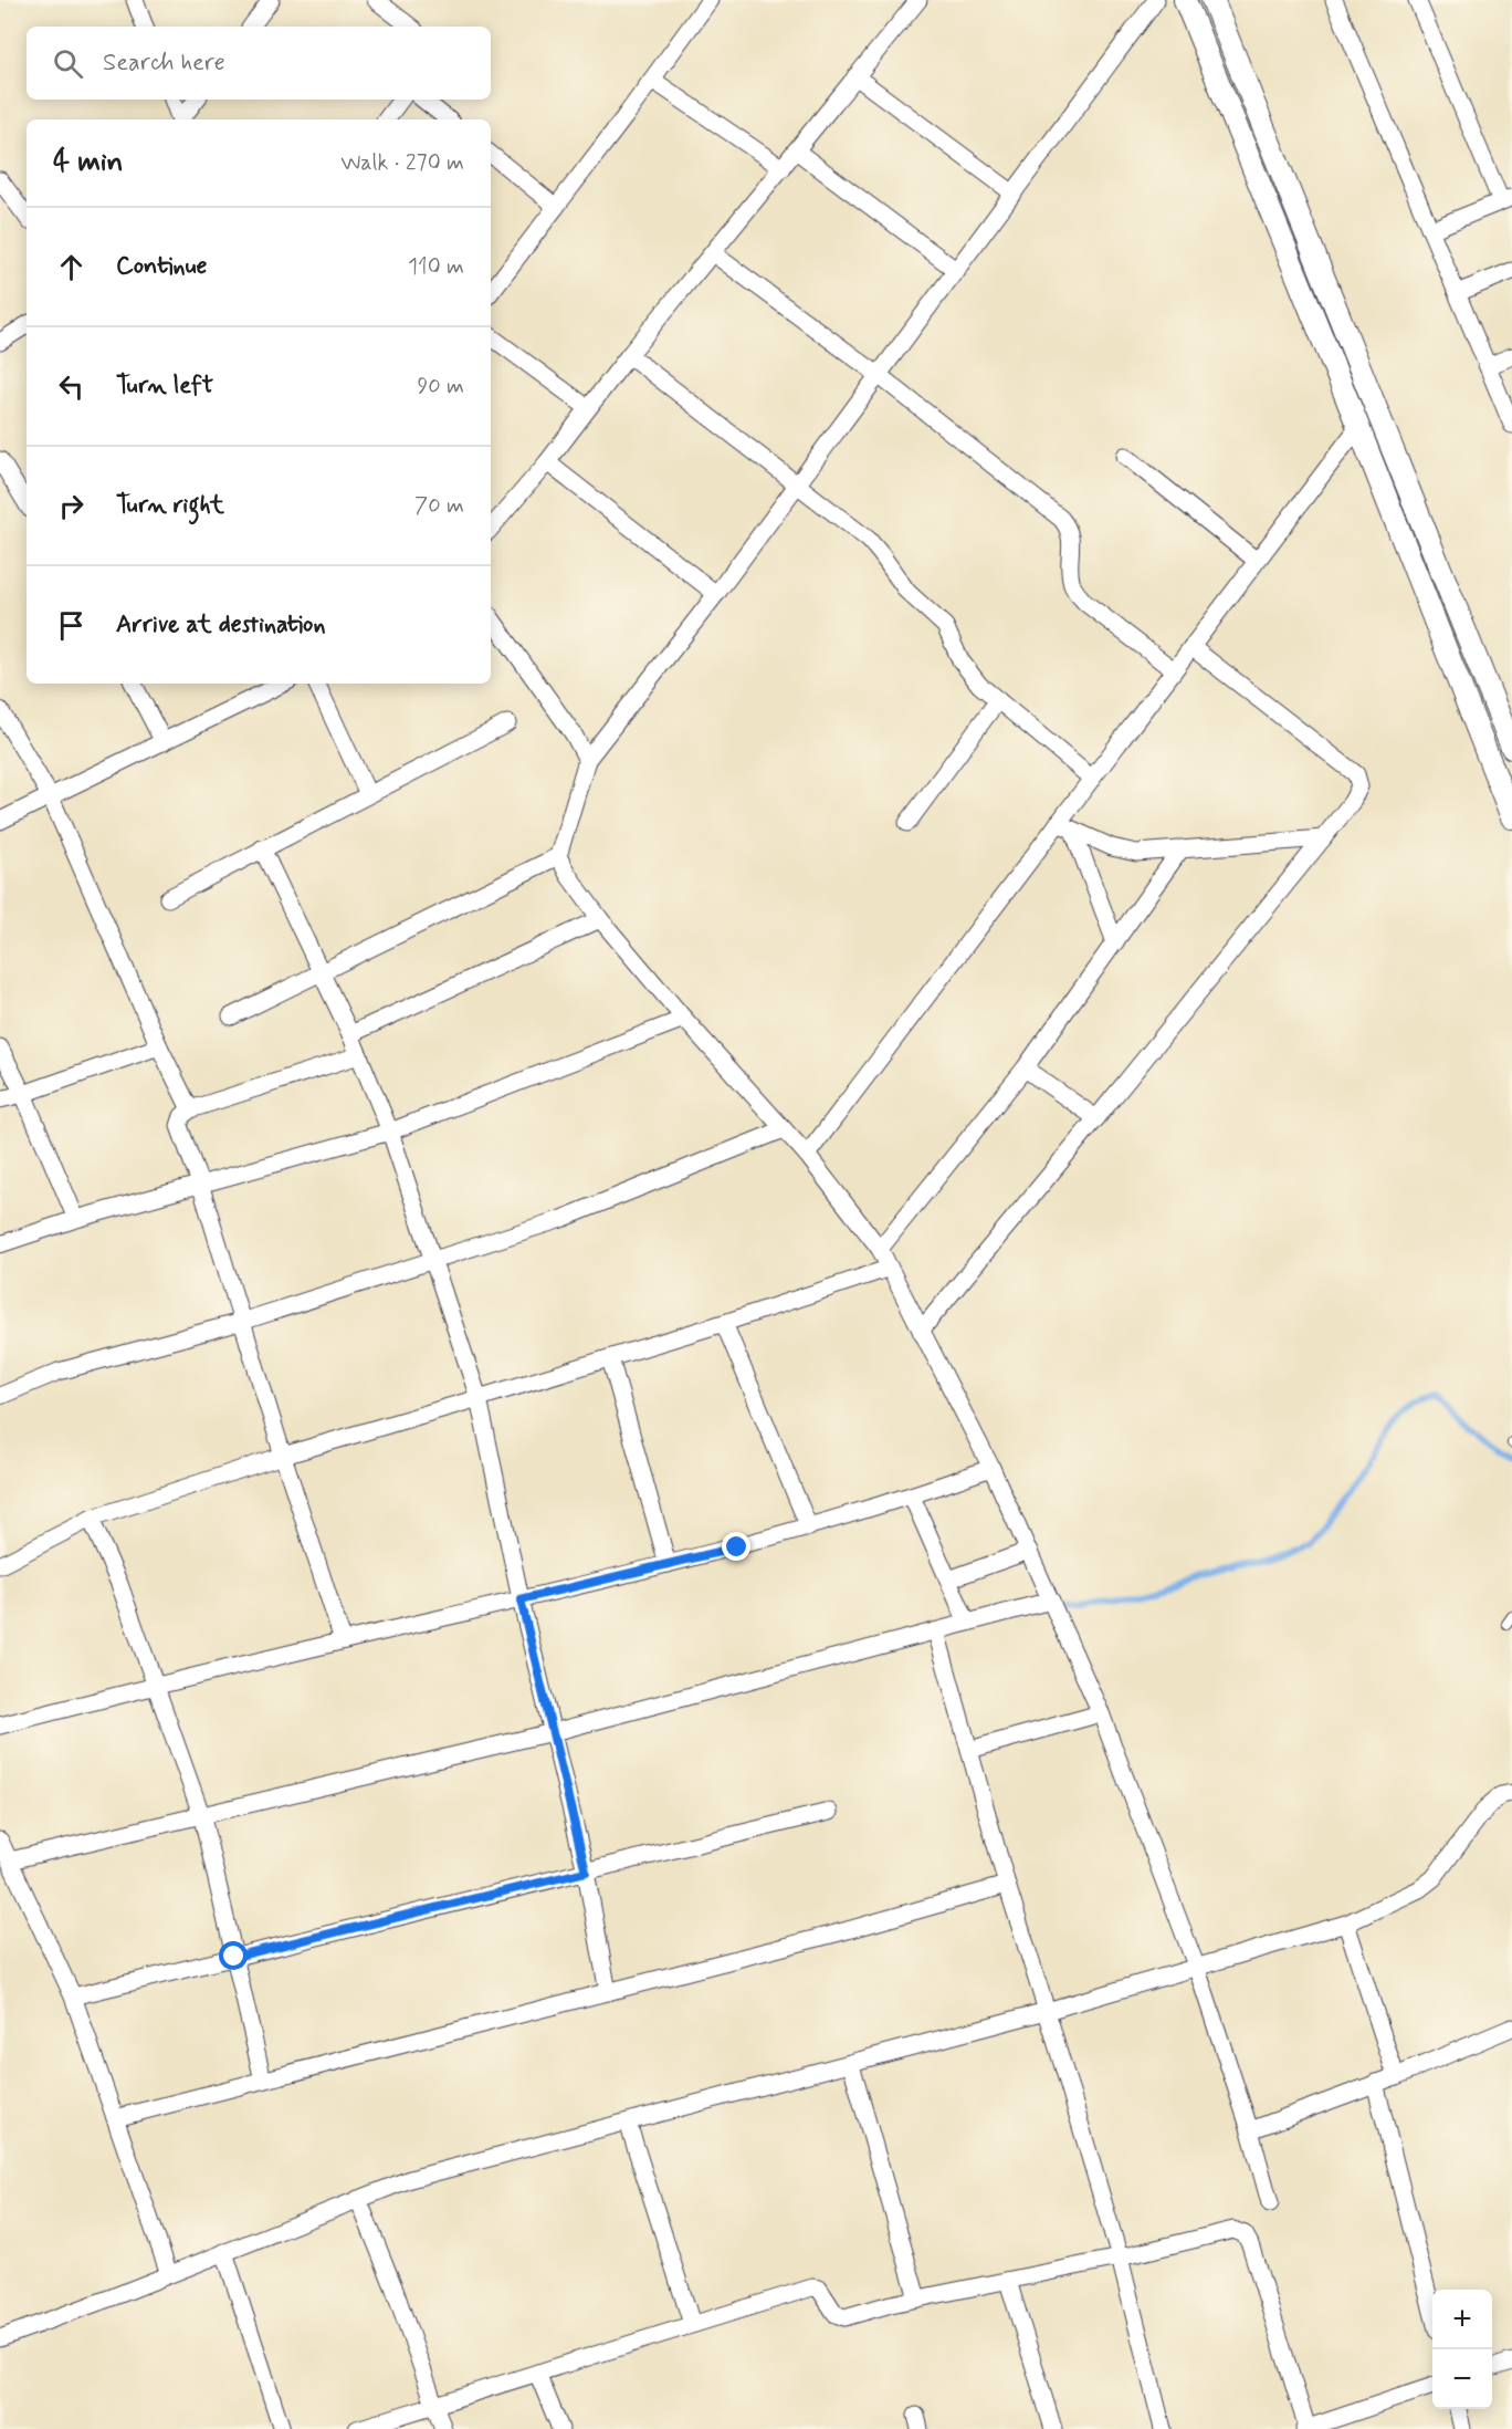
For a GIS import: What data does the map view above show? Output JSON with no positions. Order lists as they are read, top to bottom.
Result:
{
  "page": {
    "search": "Search here",
    "heading": ["4 min", "Walk · 270 m"],
    "list": [
      ["Continue", "110 m"],
      ["Turn left", "90 m"],
      ["Turn right", "70 m"],
      "Arrive at destination"
    ],
    "map_buttons": ["+", "−"]
  }
}
